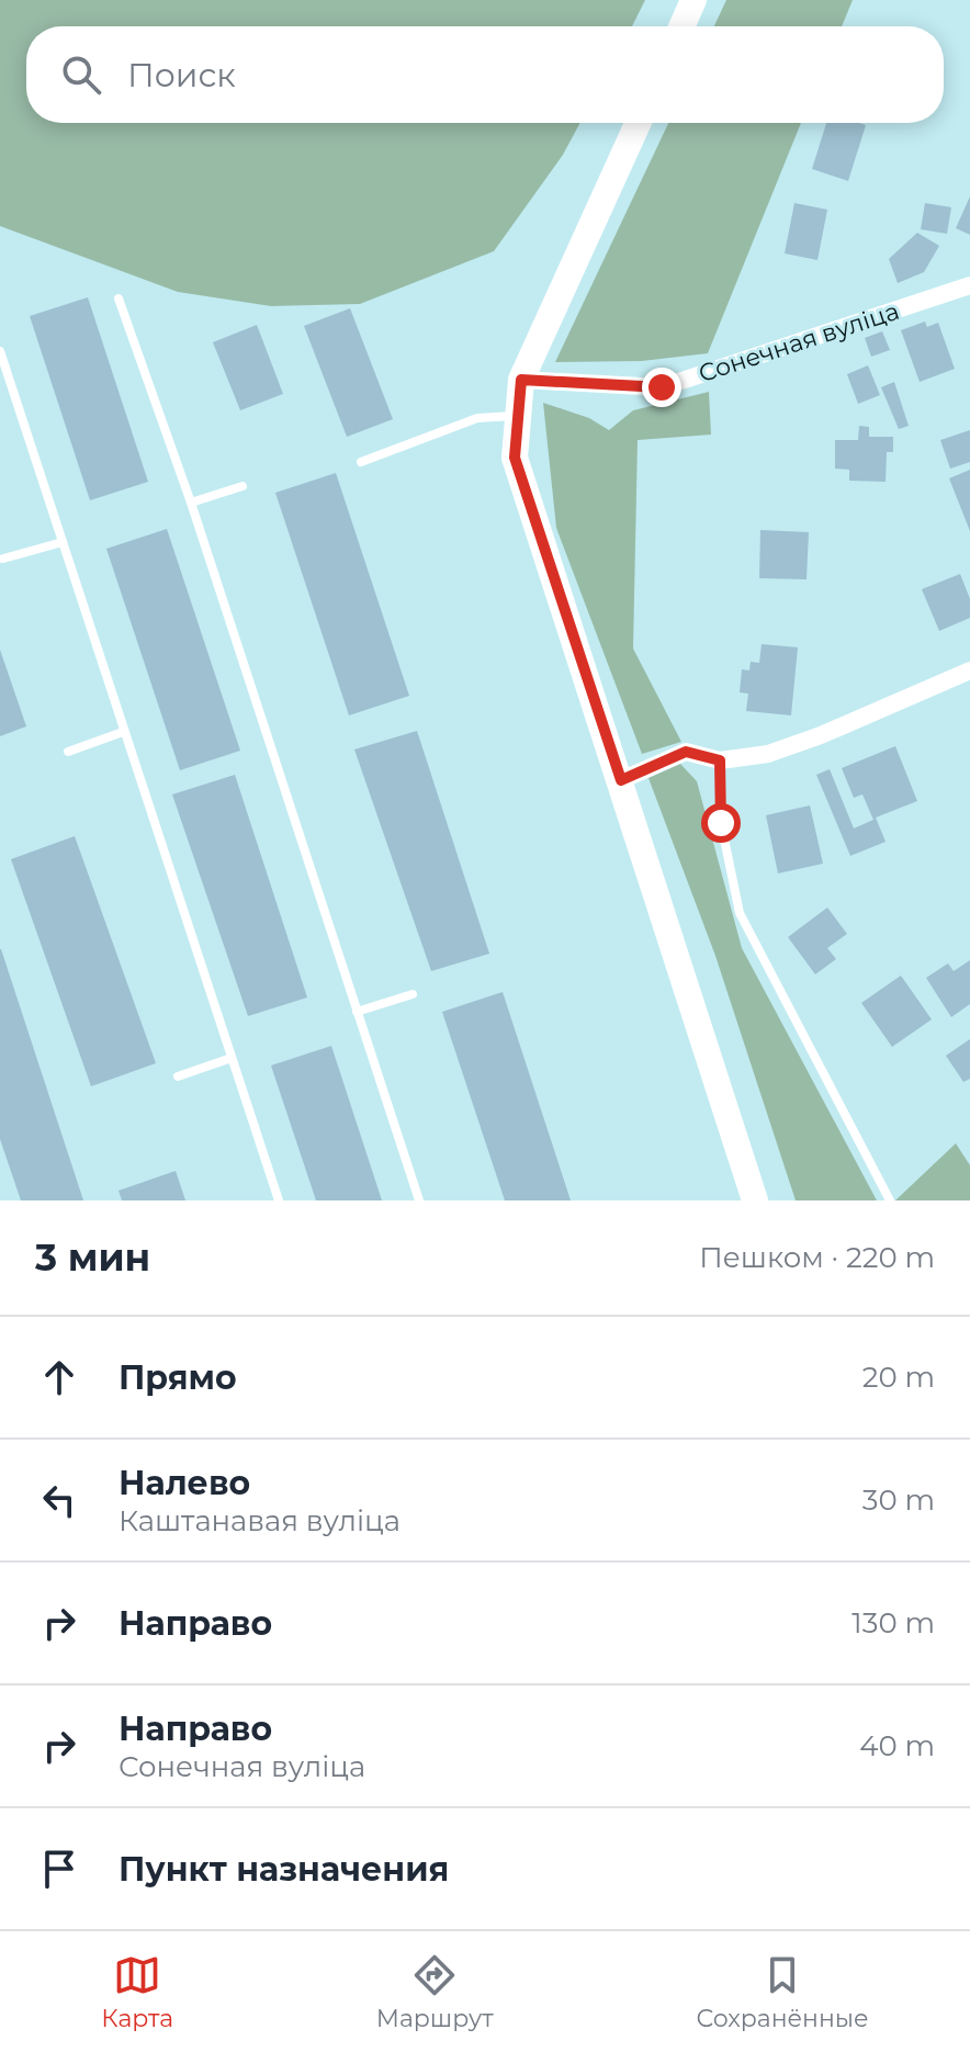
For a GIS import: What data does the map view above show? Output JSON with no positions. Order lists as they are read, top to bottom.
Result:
{
  "streets": {
    "street": ["Сонечная вуліца"]
  },
  "page": {
    "search": "Поиск",
    "heading": ["3 мин", "Пешком · 220 m"],
    "list": [
      ["Прямо", "20 m"],
      ["Налево", "Каштанавая вуліца", "30 m"],
      ["Направо", "130 m"],
      ["Направо", "Сонечная вуліца", "40 m"],
      "Пункт назначения"
    ],
    "nav": ["Карта", "Маршрут", "Сохранённые"]
  }
}
